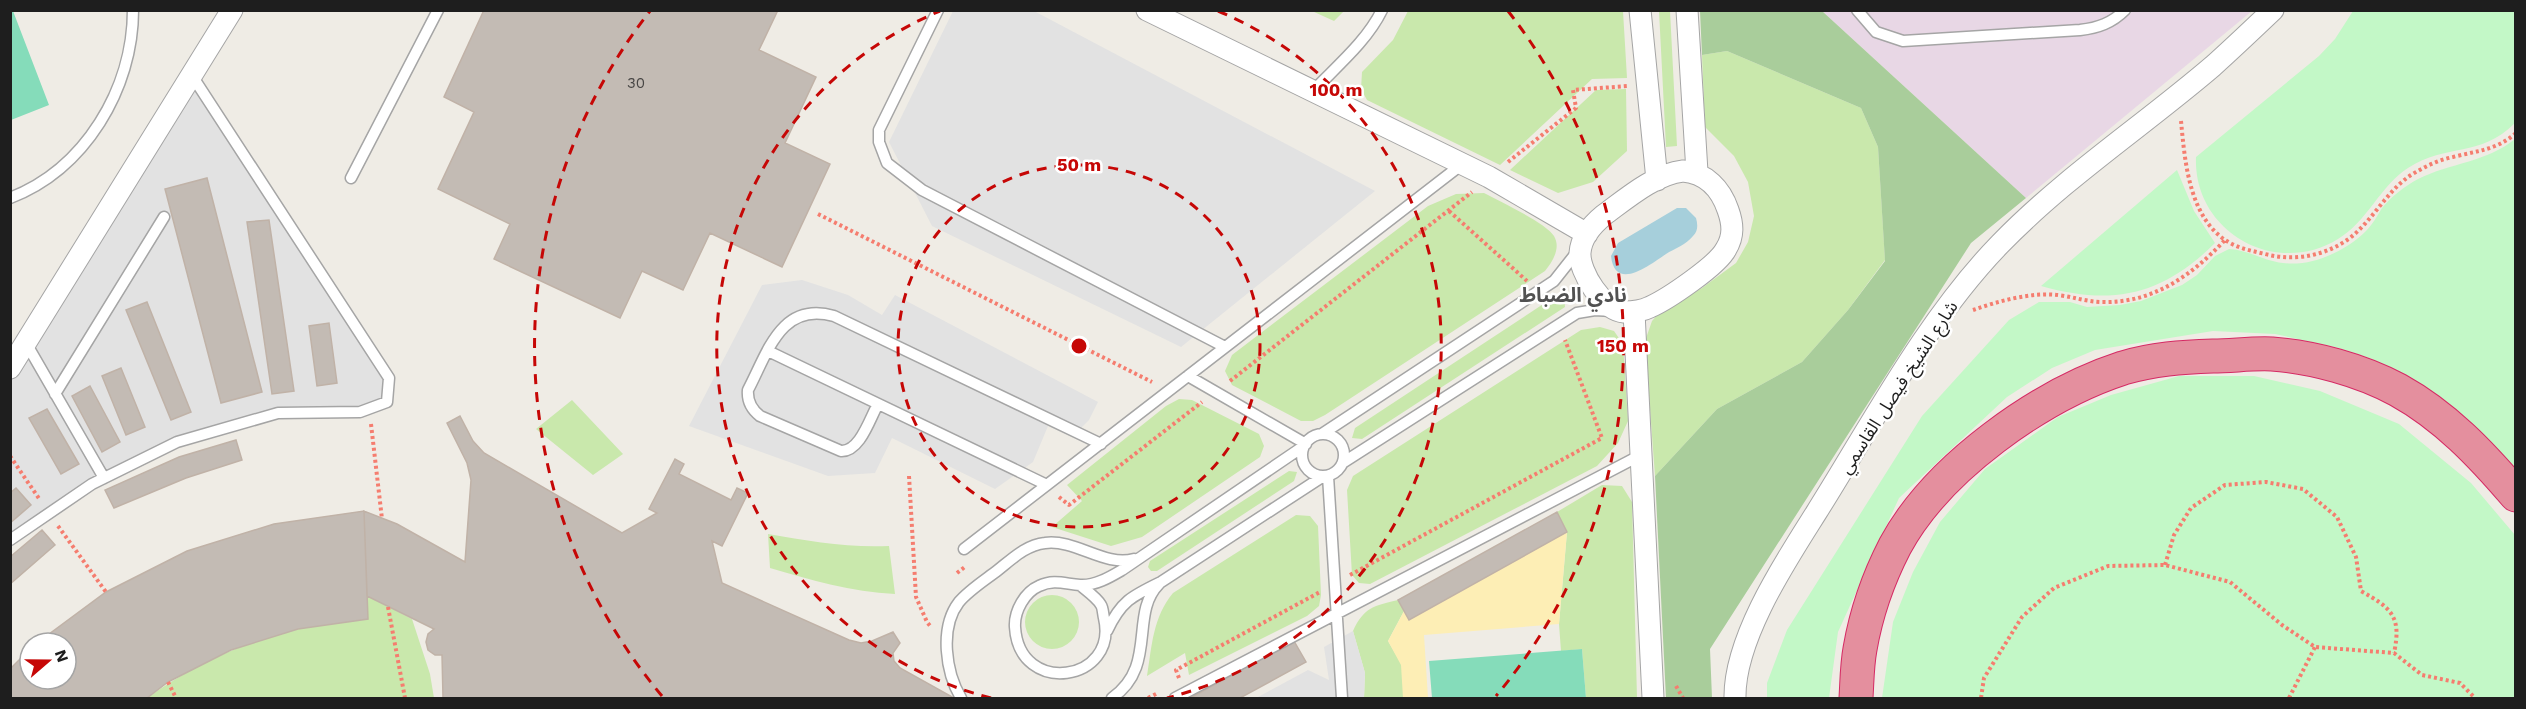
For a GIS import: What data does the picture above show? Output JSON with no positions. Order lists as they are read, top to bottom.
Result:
{
  "streets": {
    "street": ["شارع الشيخ فيصل القاسمي"]
  },
  "districts": ["نادي الضباط"],
  "house_numbers": ["30"],
  "north": "right",
  "rings": ["100 m", "50 m", "150 m"]
}
